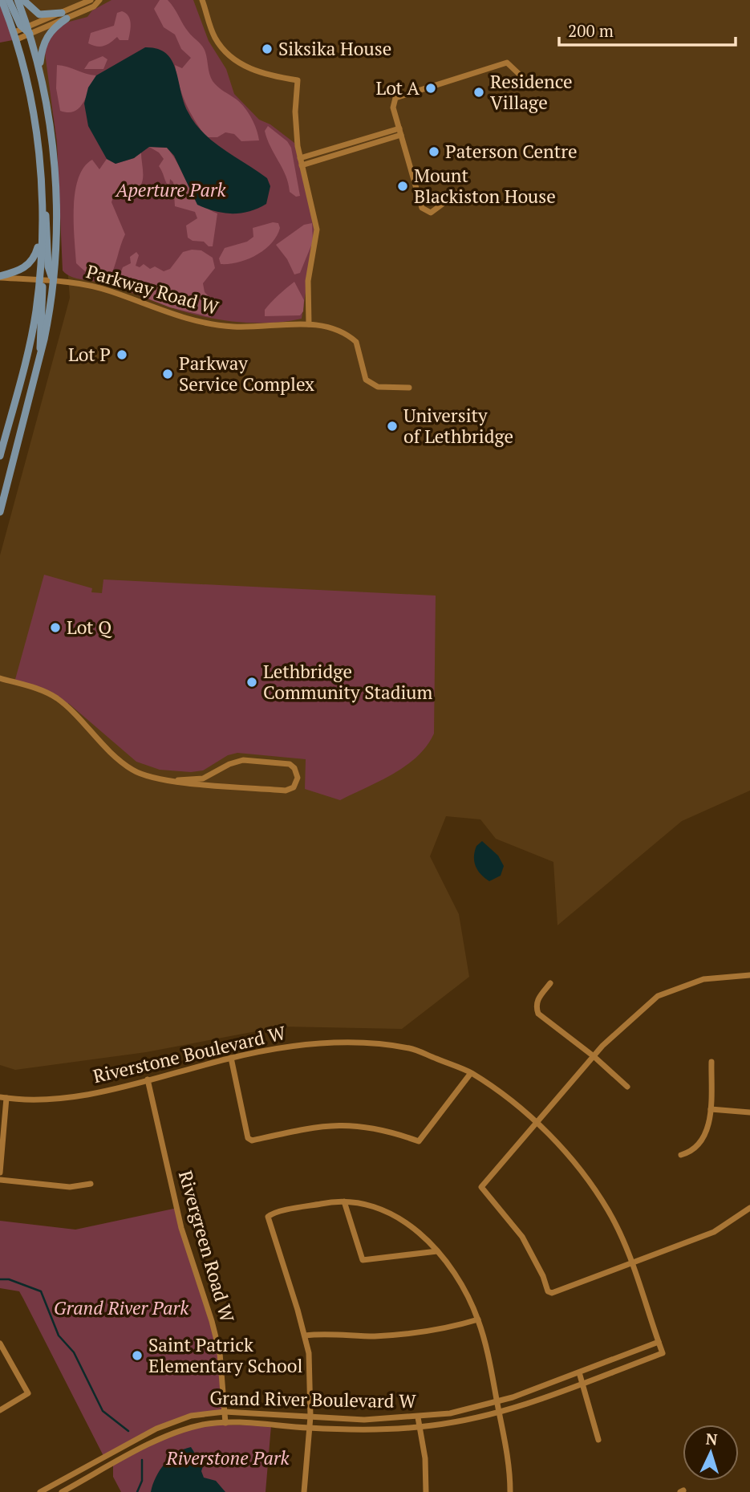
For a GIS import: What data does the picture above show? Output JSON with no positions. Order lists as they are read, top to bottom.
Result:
{
  "streets": {
    "street": [
      "Parkway Road W",
      "Riverstone Boulevard W",
      "Rivergreen Road W",
      "Grand River Boulevard W"
    ]
  },
  "crossings": [
    ["Riverstone Boulevard W", "Rivergreen Road W"],
    ["Riverstone Boulevard W", "Grand River Boulevard W"],
    ["Rivergreen Road W", "Grand River Boulevard W"]
  ],
  "parks": ["Aperture Park", "Grand River Park", "Riverstone Park"],
  "places": [
    "Siksika House",
    "Lot A",
    "Residence Village",
    "Paterson Centre",
    "Mount Blackiston House",
    "Lot P",
    "Parkway Service Complex",
    "University of Lethbridge",
    "Lot Q",
    "Lethbridge Community Stadium",
    "Saint Patrick Elementary School"
  ],
  "scale_bar": "200 m",
  "north": "top"
}
